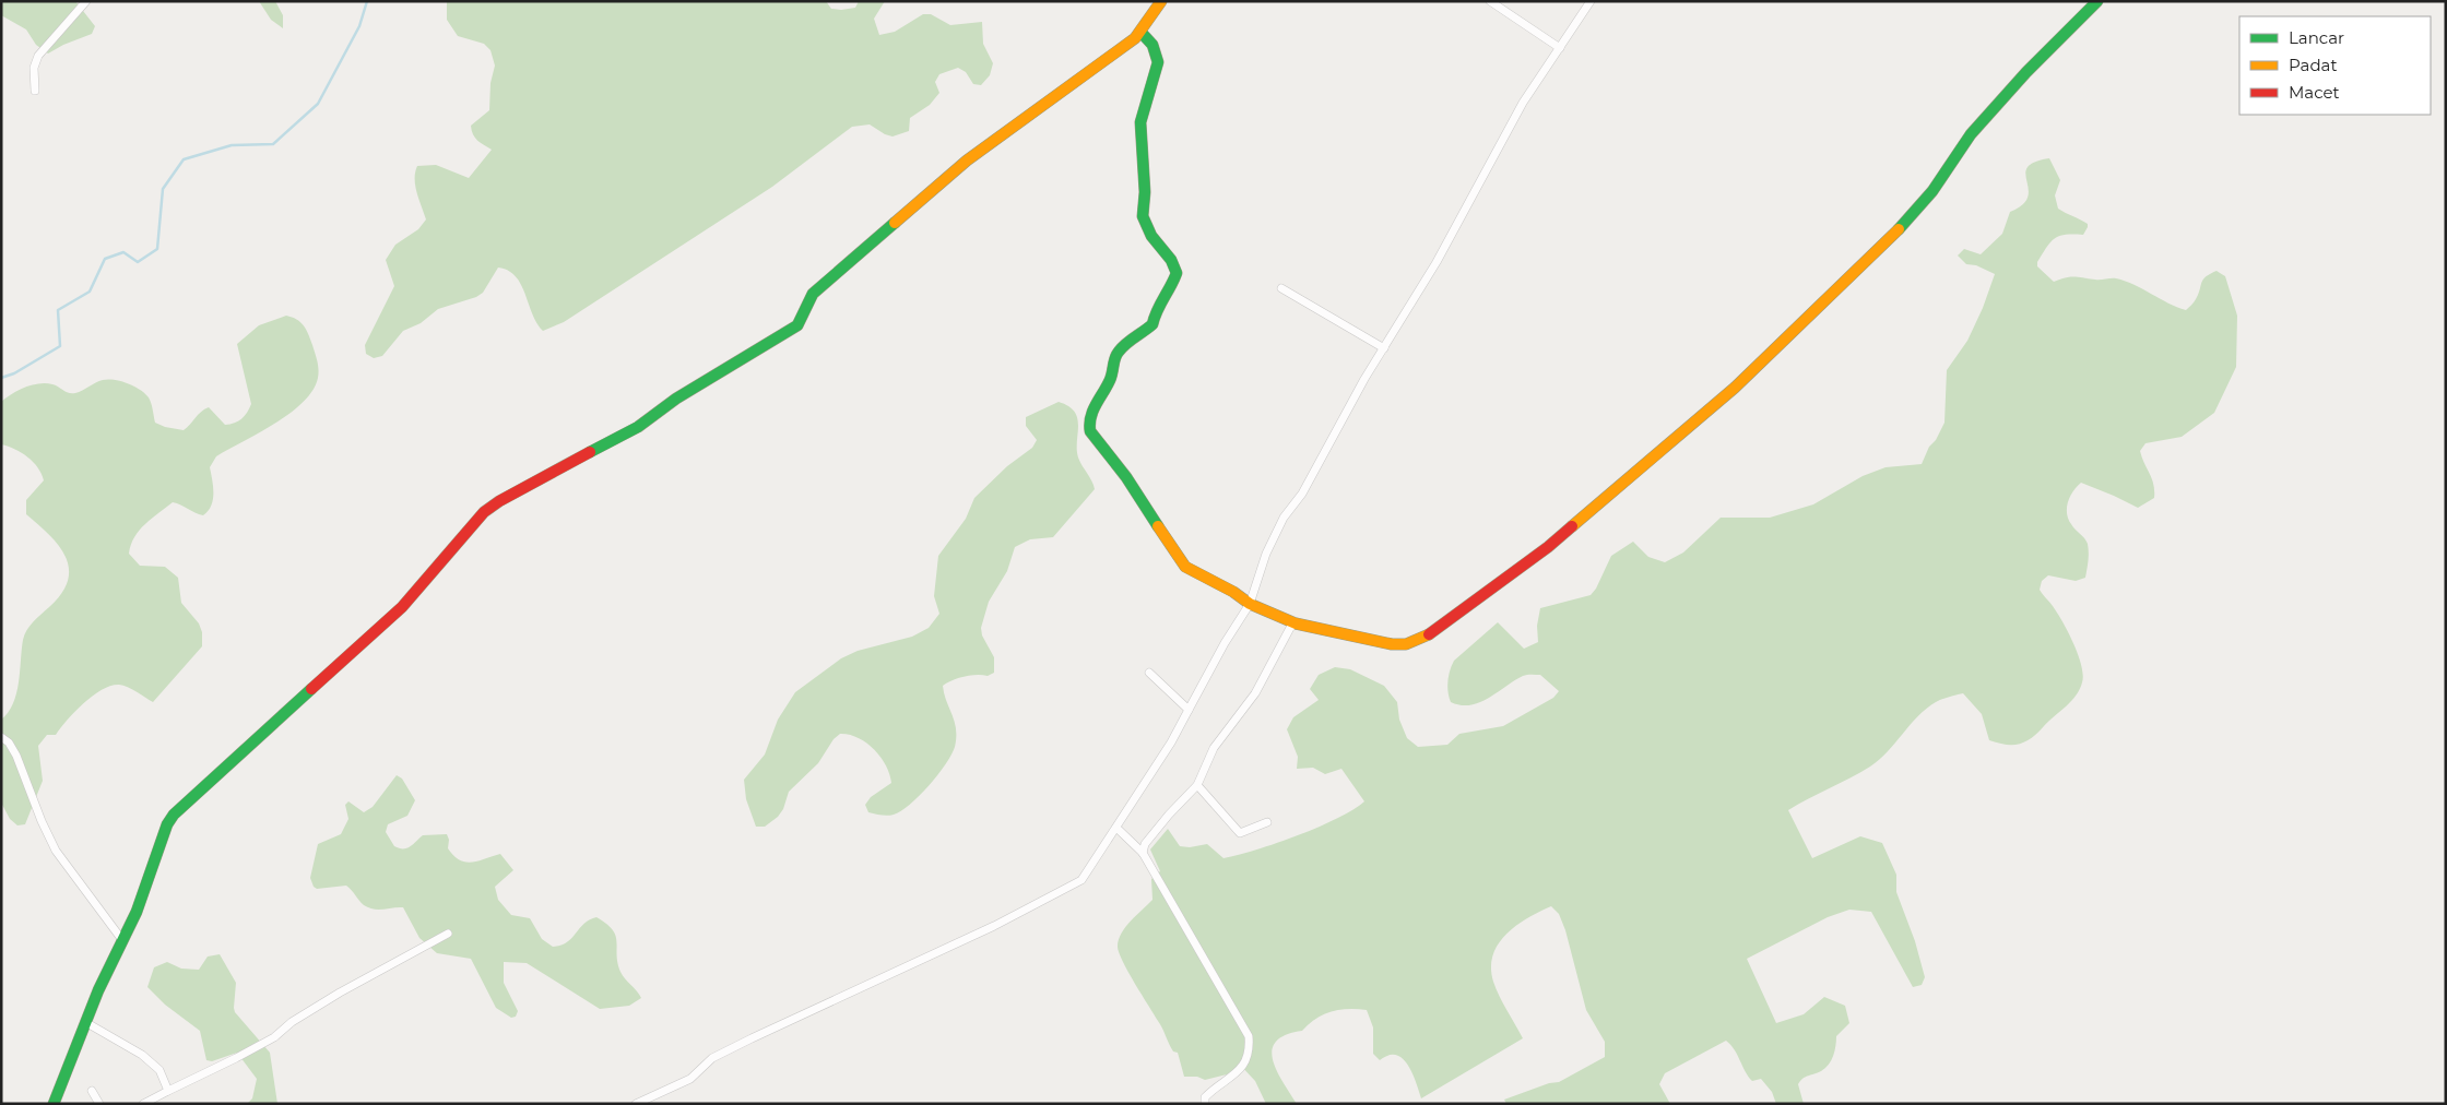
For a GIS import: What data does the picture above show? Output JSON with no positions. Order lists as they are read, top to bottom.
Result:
{
  "legend": ["Lancar", "Padat", "Macet"]
}
